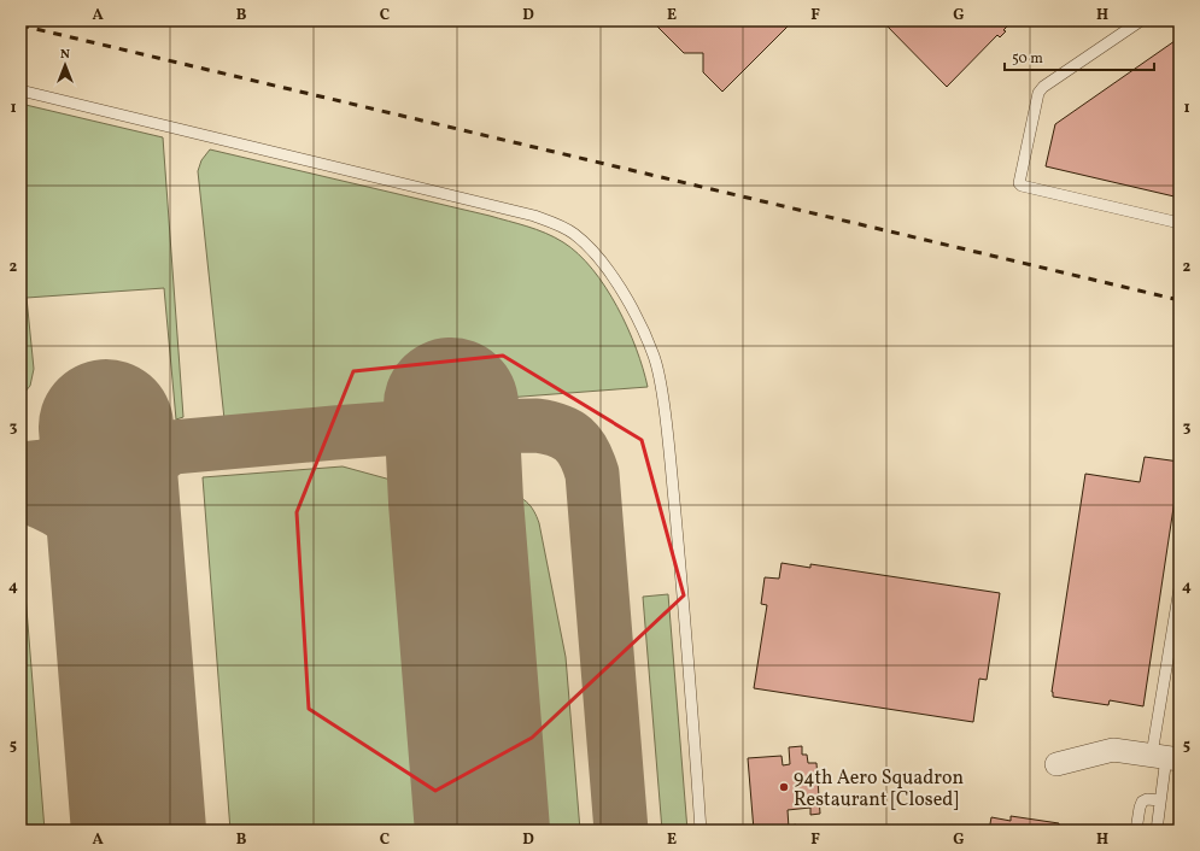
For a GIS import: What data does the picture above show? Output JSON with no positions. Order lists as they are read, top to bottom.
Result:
{
  "places": ["94th Aero Squadron Restaurant [Closed]"],
  "scale_bar": "50 m",
  "north": "top",
  "grid": {
    "columns": [
      "A",
      "B",
      "C",
      "D",
      "E",
      "F",
      "G",
      "H"
    ],
    "rows": [
      "1",
      "2",
      "3",
      "4",
      "5"
    ]
  }
}
